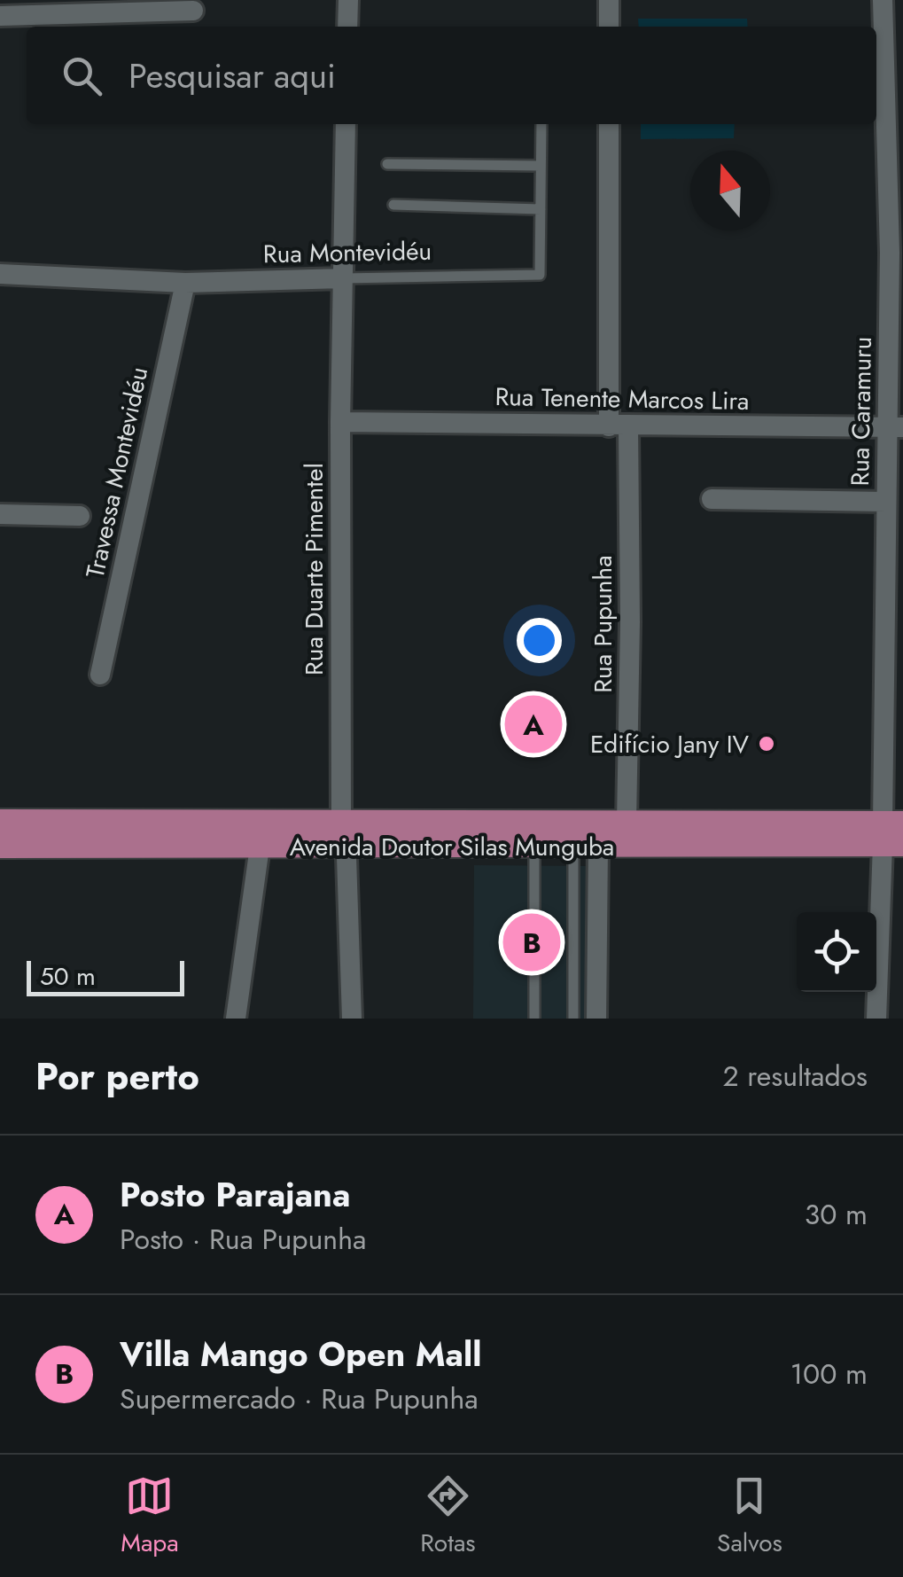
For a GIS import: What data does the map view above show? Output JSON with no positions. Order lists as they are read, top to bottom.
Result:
{
  "streets": {
    "main road": ["Avenida Doutor Silas Munguba"],
    "street": [
      "Rua Montevidéu",
      "Rua Tenente Marcos Lira",
      "Rua Caramuru",
      "Travessa Montevidéu",
      "Rua Duarte Pimentel",
      "Rua Pupunha"
    ]
  },
  "crossings": [
    ["Rua Montevidéu", "Travessa Montevidéu"],
    ["Rua Montevidéu", "Rua Duarte Pimentel"],
    ["Rua Tenente Marcos Lira", "Rua Caramuru"],
    ["Rua Tenente Marcos Lira", "Rua Duarte Pimentel"],
    ["Rua Tenente Marcos Lira", "Rua Pupunha"],
    ["Rua Caramuru", "Avenida Doutor Silas Munguba"],
    ["Rua Duarte Pimentel", "Avenida Doutor Silas Munguba"],
    ["Rua Pupunha", "Avenida Doutor Silas Munguba"]
  ],
  "places": ["Edifício Jany IV"],
  "scale_bar": "50 m",
  "north": "top",
  "page": {
    "search": "Pesquisar aqui",
    "pins": ["A", "B"],
    "scale": "50 m",
    "heading": ["Por perto", "2 resultados"],
    "list": [
      {
        "mark": "A",
        "name": "Posto Parajana",
        "note": "Posto · Rua Pupunha",
        "value": "30 m"
      },
      {
        "mark": "B",
        "name": "Villa Mango Open Mall",
        "note": "Supermercado · Rua Pupunha",
        "value": "100 m"
      }
    ],
    "nav": ["Mapa", "Rotas", "Salvos"]
  }
}
